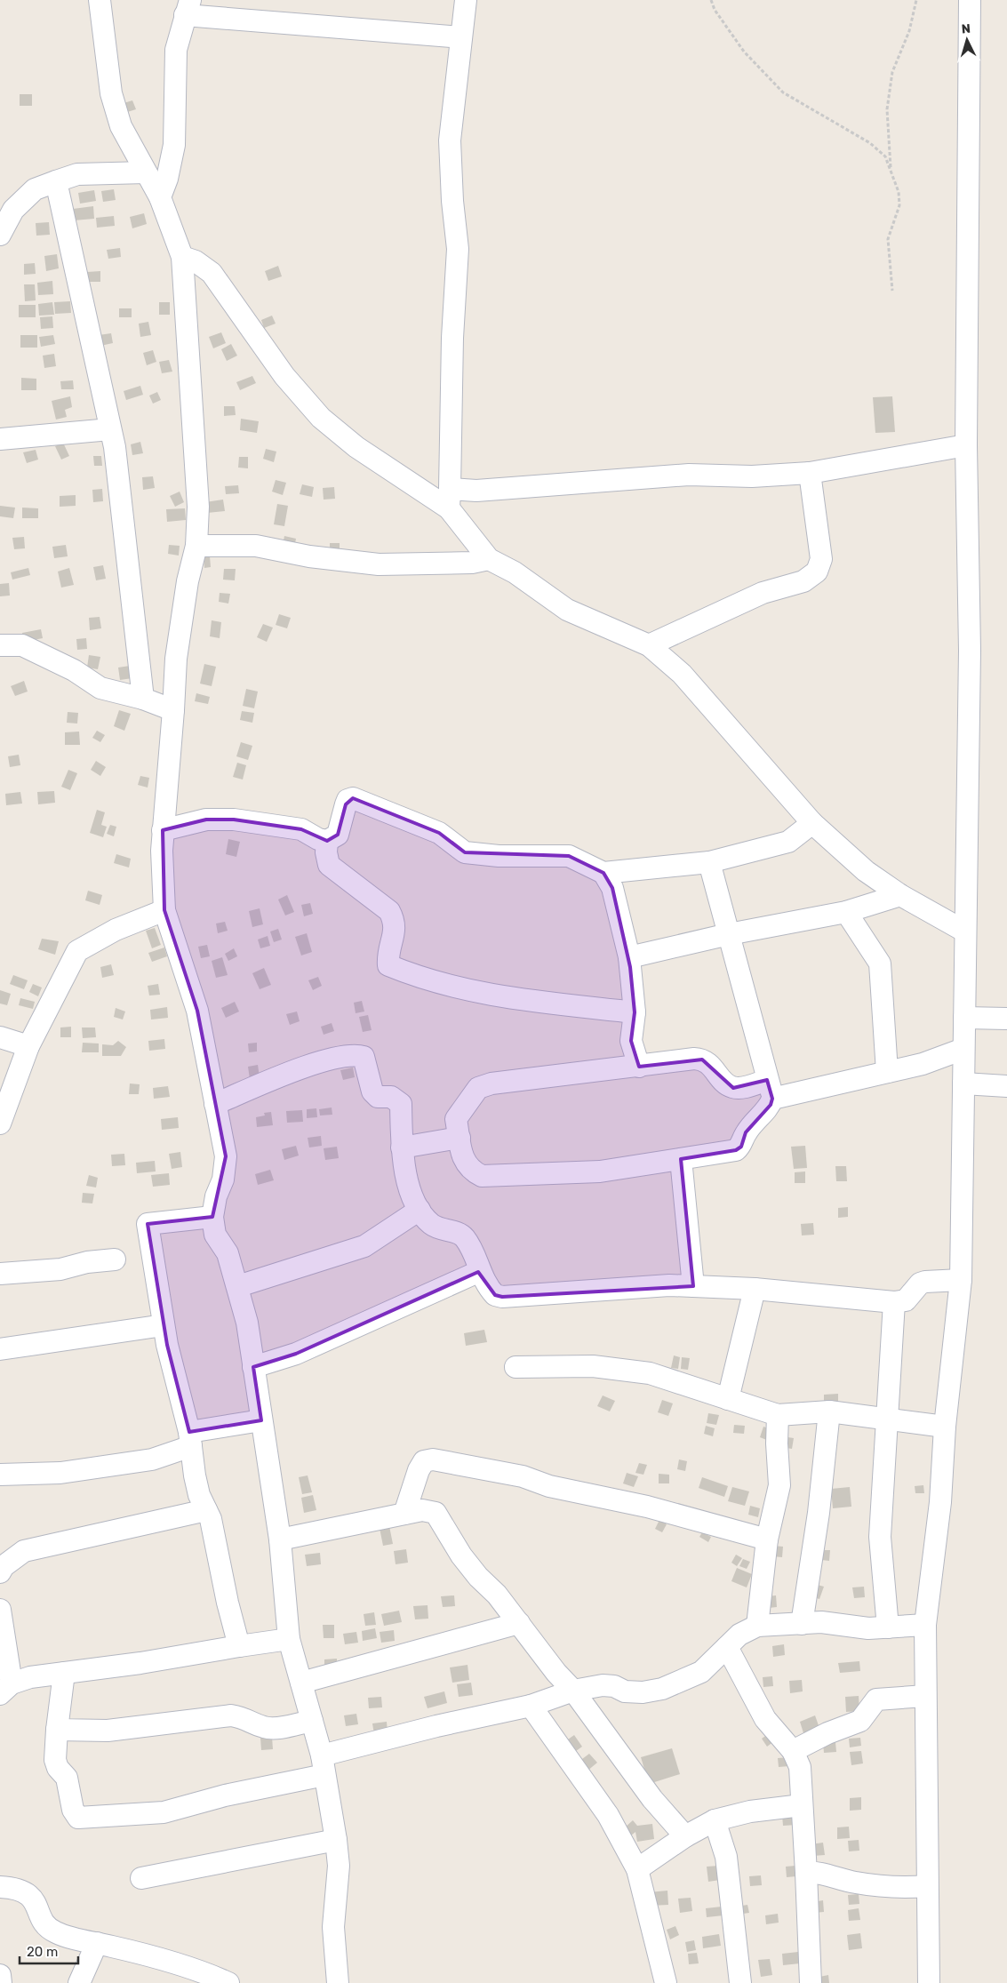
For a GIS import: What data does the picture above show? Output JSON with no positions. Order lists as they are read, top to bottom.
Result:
{
  "scale_bar": "20 m",
  "north": "top"
}
